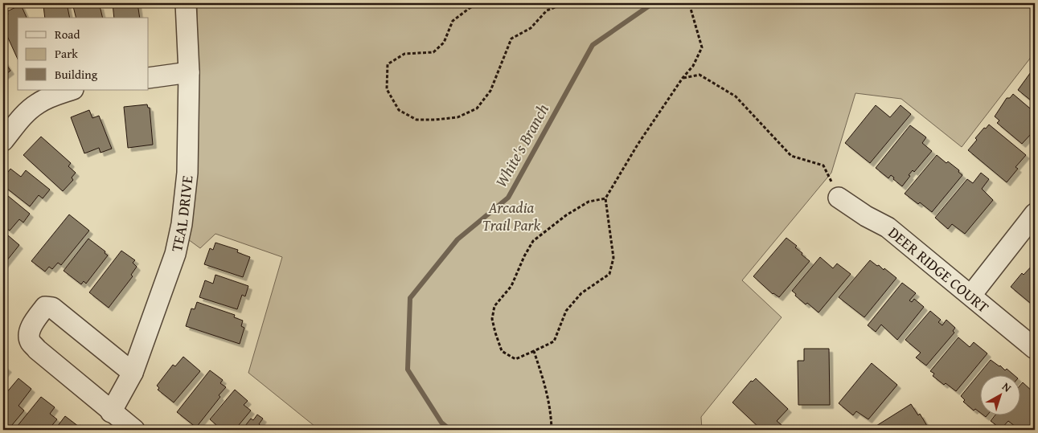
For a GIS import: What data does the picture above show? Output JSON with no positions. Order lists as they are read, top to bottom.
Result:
{
  "streets": {
    "street": ["TEAL DRIVE", "DEER RIDGE COURT"]
  },
  "water": ["White's Branch"],
  "parks": ["Arcadia Trail Park"],
  "legend": ["Road", "Park", "Building"],
  "north": "top right"
}
